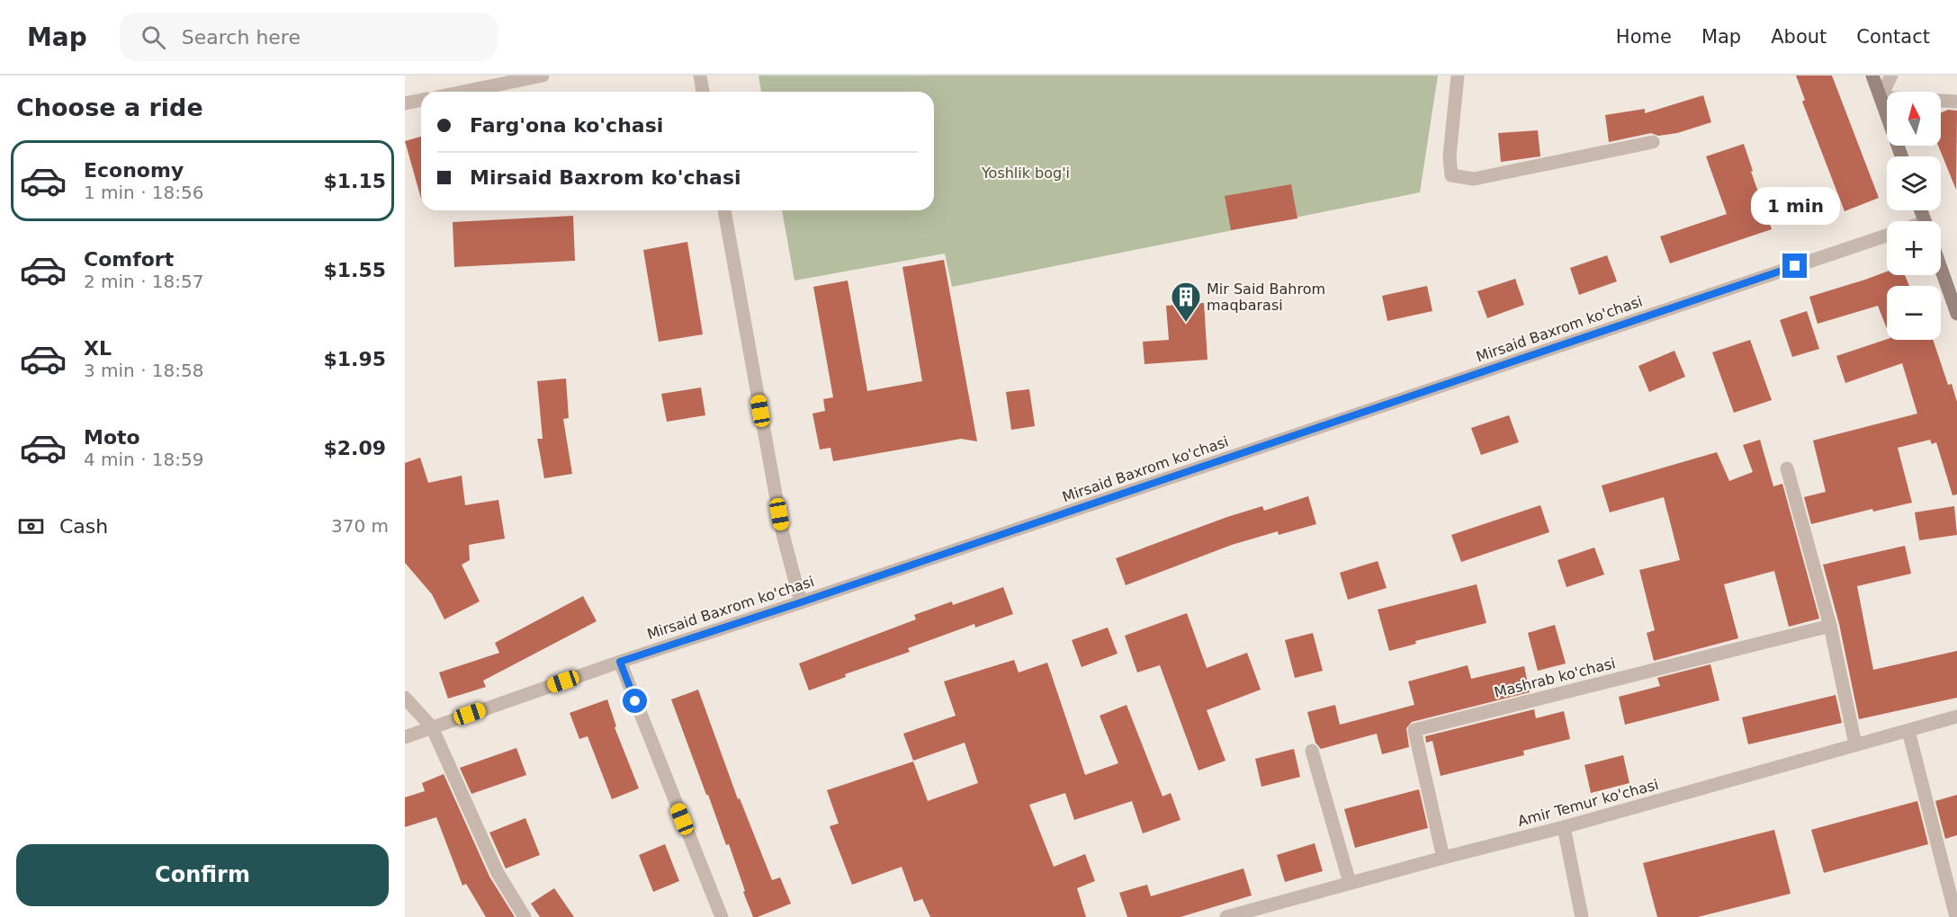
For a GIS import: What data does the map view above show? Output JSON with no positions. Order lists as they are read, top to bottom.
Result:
{
  "streets": {
    "street": ["Mirsaid Baxrom ko'chasi", "Mashrab ko'chasi", "Amir Temur ko'chasi"]
  },
  "crossings": [
    ["Mashrab ko'chasi", "Amir Temur ko'chasi"]
  ],
  "parks": ["Yoshlik bog'i"],
  "places": {
    "building": ["Mir Said Bahrom maqbarasi"]
  },
  "north": "top",
  "page": {
    "header": "Map",
    "search": "Search here",
    "nav": [
      "Home",
      "Map",
      "About",
      "Contact"
    ],
    "heading": "Choose a ride",
    "map_buttons": ["+", "−"],
    "banner": ["Farg'ona ko'chasi", "Mirsaid Baxrom ko'chasi"],
    "list": [
      {
        "name": "Economy",
        "note": "1 min · 18:56",
        "value": "$1.15"
      },
      {
        "name": "Comfort",
        "note": "2 min · 18:57",
        "value": "$1.55"
      },
      {
        "name": "XL",
        "note": "3 min · 18:58",
        "value": "$1.95"
      },
      {
        "name": "Moto",
        "note": "4 min · 18:59",
        "value": "$2.09"
      }
    ],
    "bubble": "1 min",
    "pay": ["Cash", "370 m"],
    "buttons": "Confirm"
  }
}
